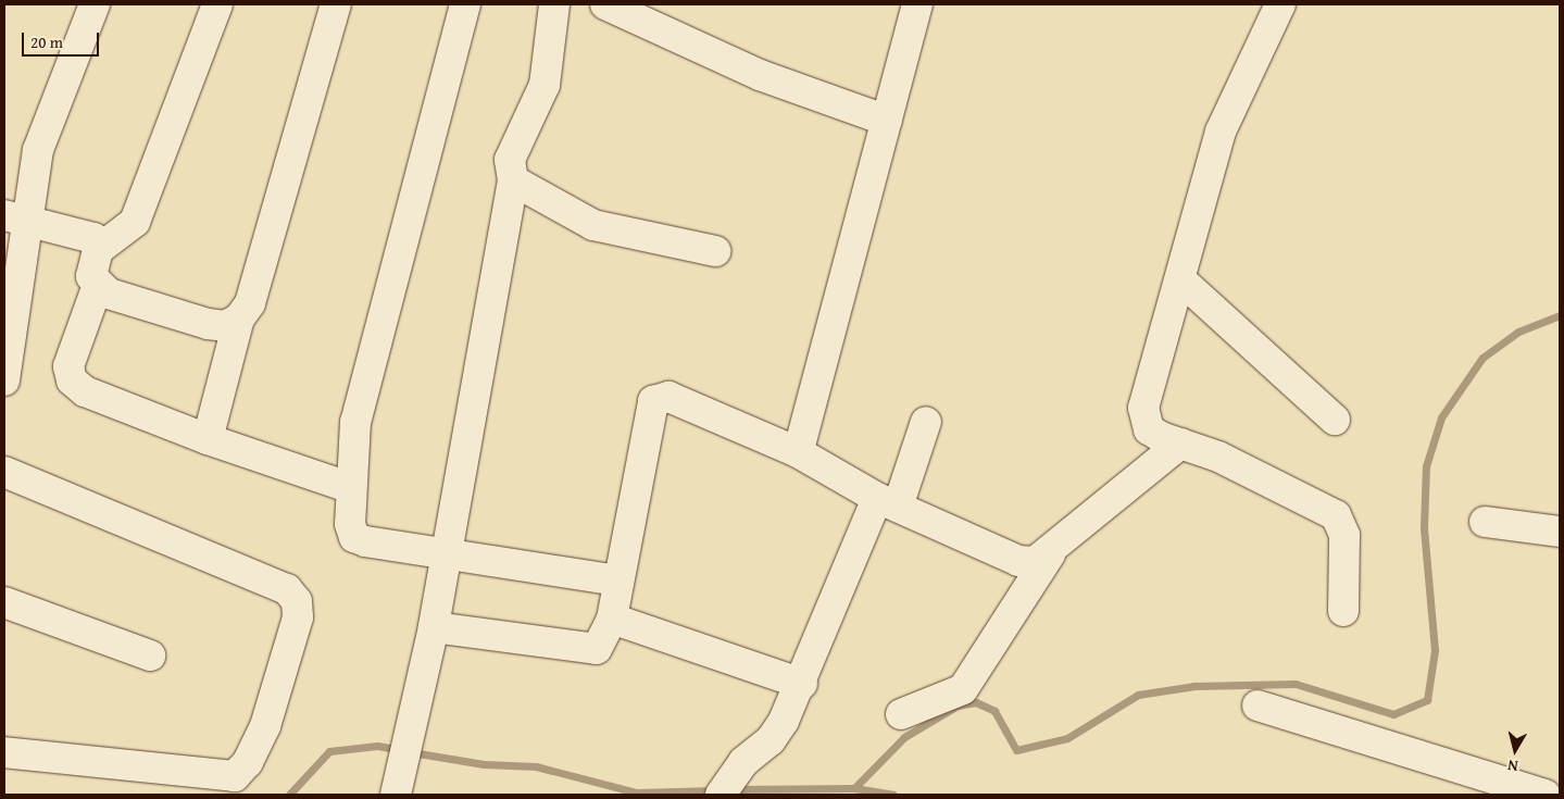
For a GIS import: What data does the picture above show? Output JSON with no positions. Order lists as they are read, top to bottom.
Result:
{
  "scale_bar": "20 m",
  "north": "bottom"
}
